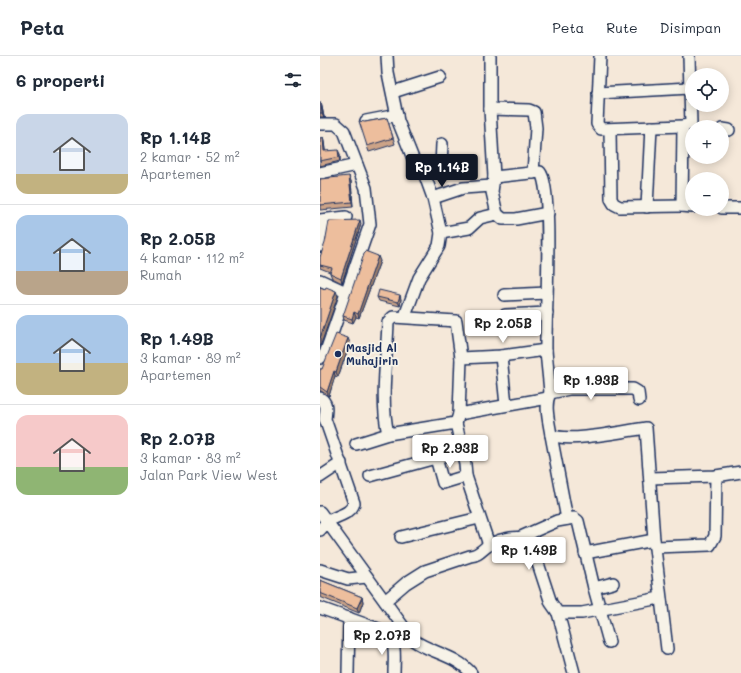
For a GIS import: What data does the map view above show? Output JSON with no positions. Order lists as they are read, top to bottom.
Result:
{
  "places": ["Masjid Al Muhajirin"],
  "page": {
    "header": "Peta",
    "nav": ["Peta", "Rute", "Disimpan"],
    "heading": "6 properti",
    "map_buttons": ["+", "−"],
    "list": [
      {
        "name": "Rp 1.14B",
        "note": "2 kamar · 52 m² · Apartemen"
      },
      {
        "name": "Rp 2.05B",
        "note": "4 kamar · 112 m² · Rumah"
      },
      {
        "name": "Rp 1.49B",
        "note": "3 kamar · 89 m² · Apartemen"
      },
      {
        "name": "Rp 2.07B",
        "note": "3 kamar · 83 m² · Jalan Park View West"
      }
    ],
    "price": [
      "Rp 1.14B",
      "Rp 2.05B",
      "Rp 1.93B",
      "Rp 2.93B",
      "Rp 1.49B",
      "Rp 2.07B"
    ]
  }
}
